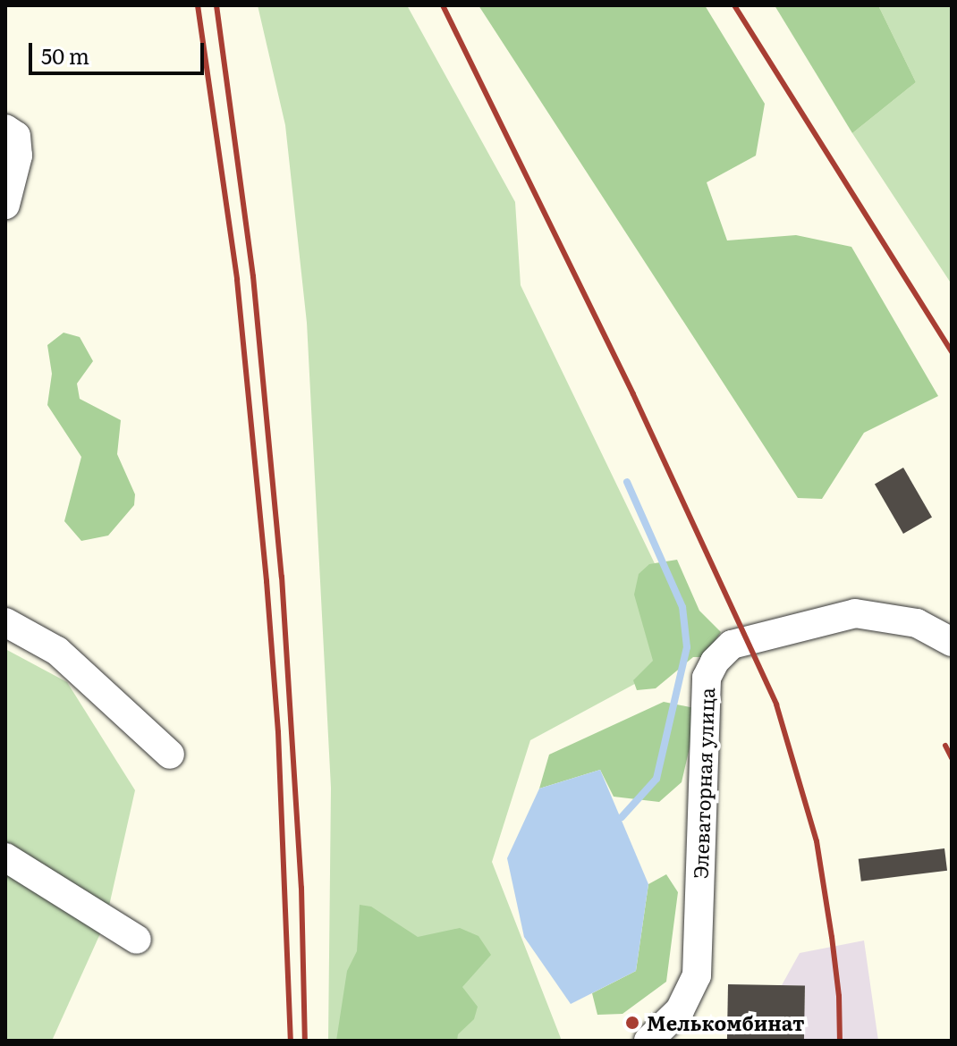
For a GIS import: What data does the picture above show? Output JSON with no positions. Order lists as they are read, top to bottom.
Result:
{
  "streets": {
    "street": ["Элеваторная улица"]
  },
  "places": ["Мелькомбинат"],
  "scale_bar": "50 m"
}
